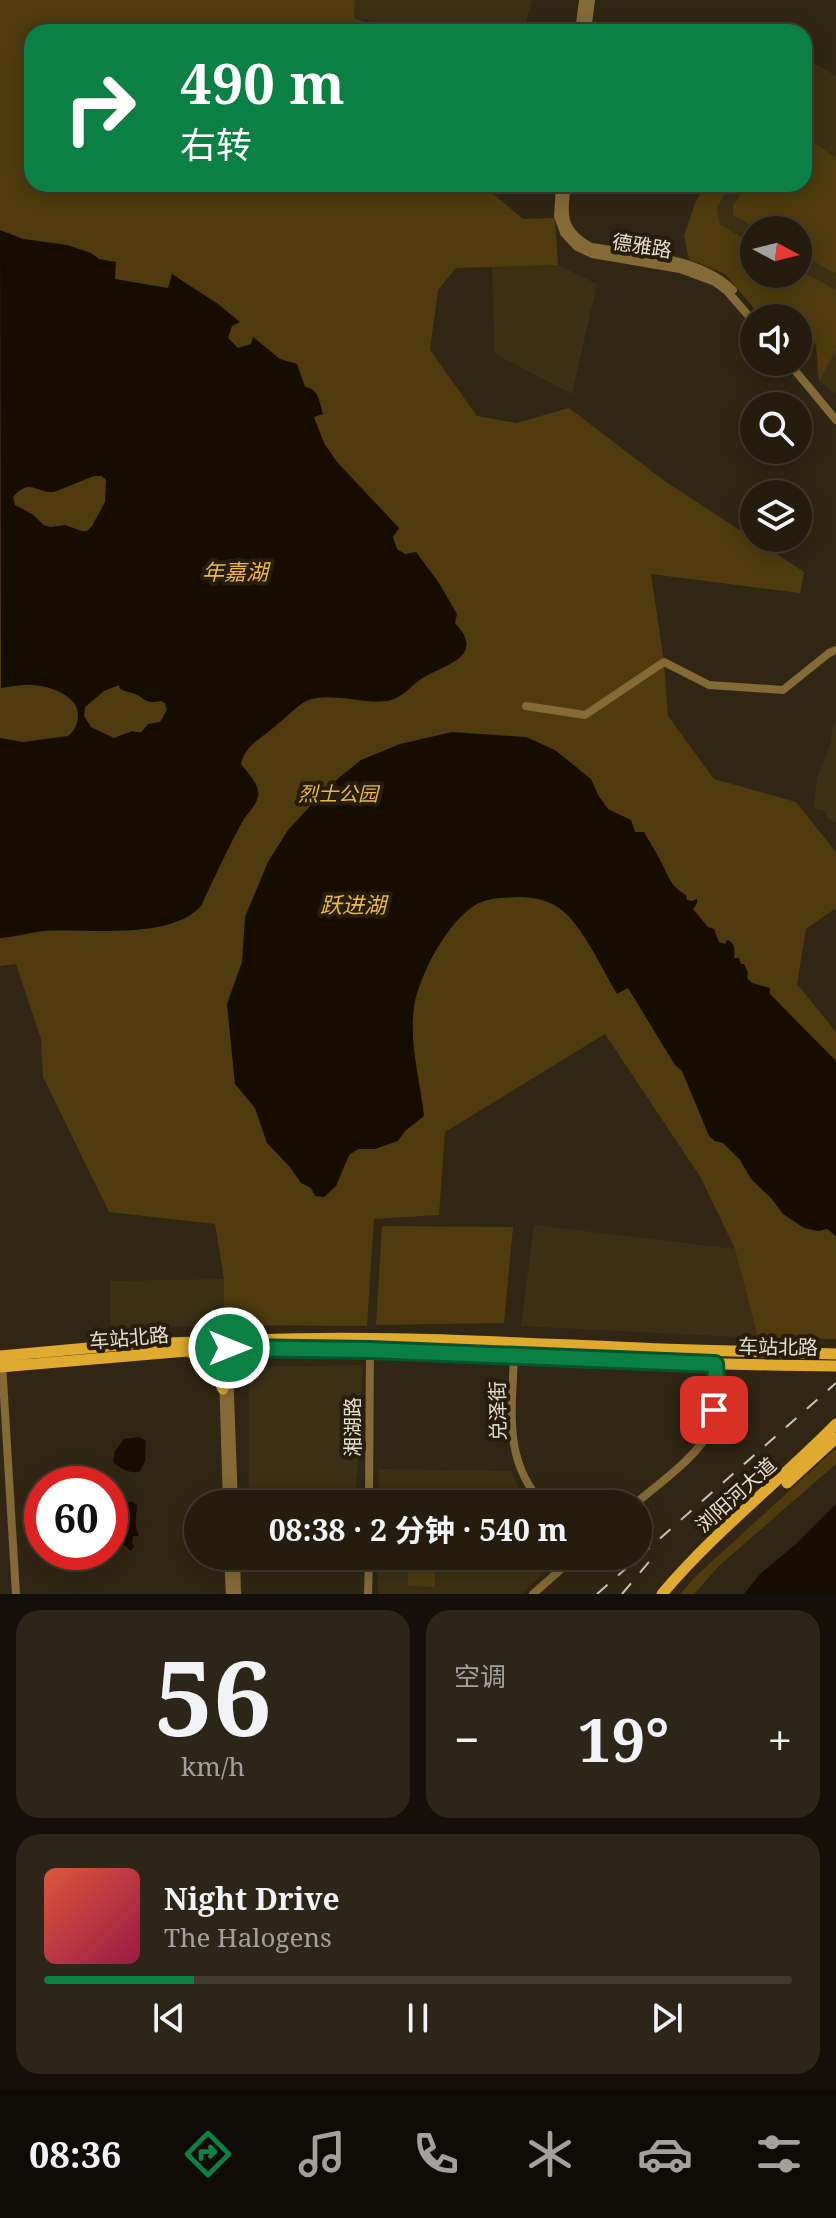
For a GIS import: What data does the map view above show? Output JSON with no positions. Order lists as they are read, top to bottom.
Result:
{
  "streets": {
    "main road": ["车站北路", "浏阳河大道"],
    "street": ["德雅路", "兑泽街", "湘湖路"]
  },
  "crossings": [
    ["车站北路", "兑泽街"],
    ["车站北路", "湘湖路"]
  ],
  "water": ["年嘉湖", "跃进湖"],
  "parks": ["烈士公园"],
  "north": "right",
  "page": {
    "turn": ["490 m", "右转"],
    "limit": "60",
    "trip": "08:38 · 2 分钟 · 540 m",
    "tile": [
      ["56", "km/h"],
      "空调"
    ],
    "heat": ["−", "19°", "+"],
    "song": ["Night Drive", "The Halogens"],
    "tabs": "08:36"
  }
}
